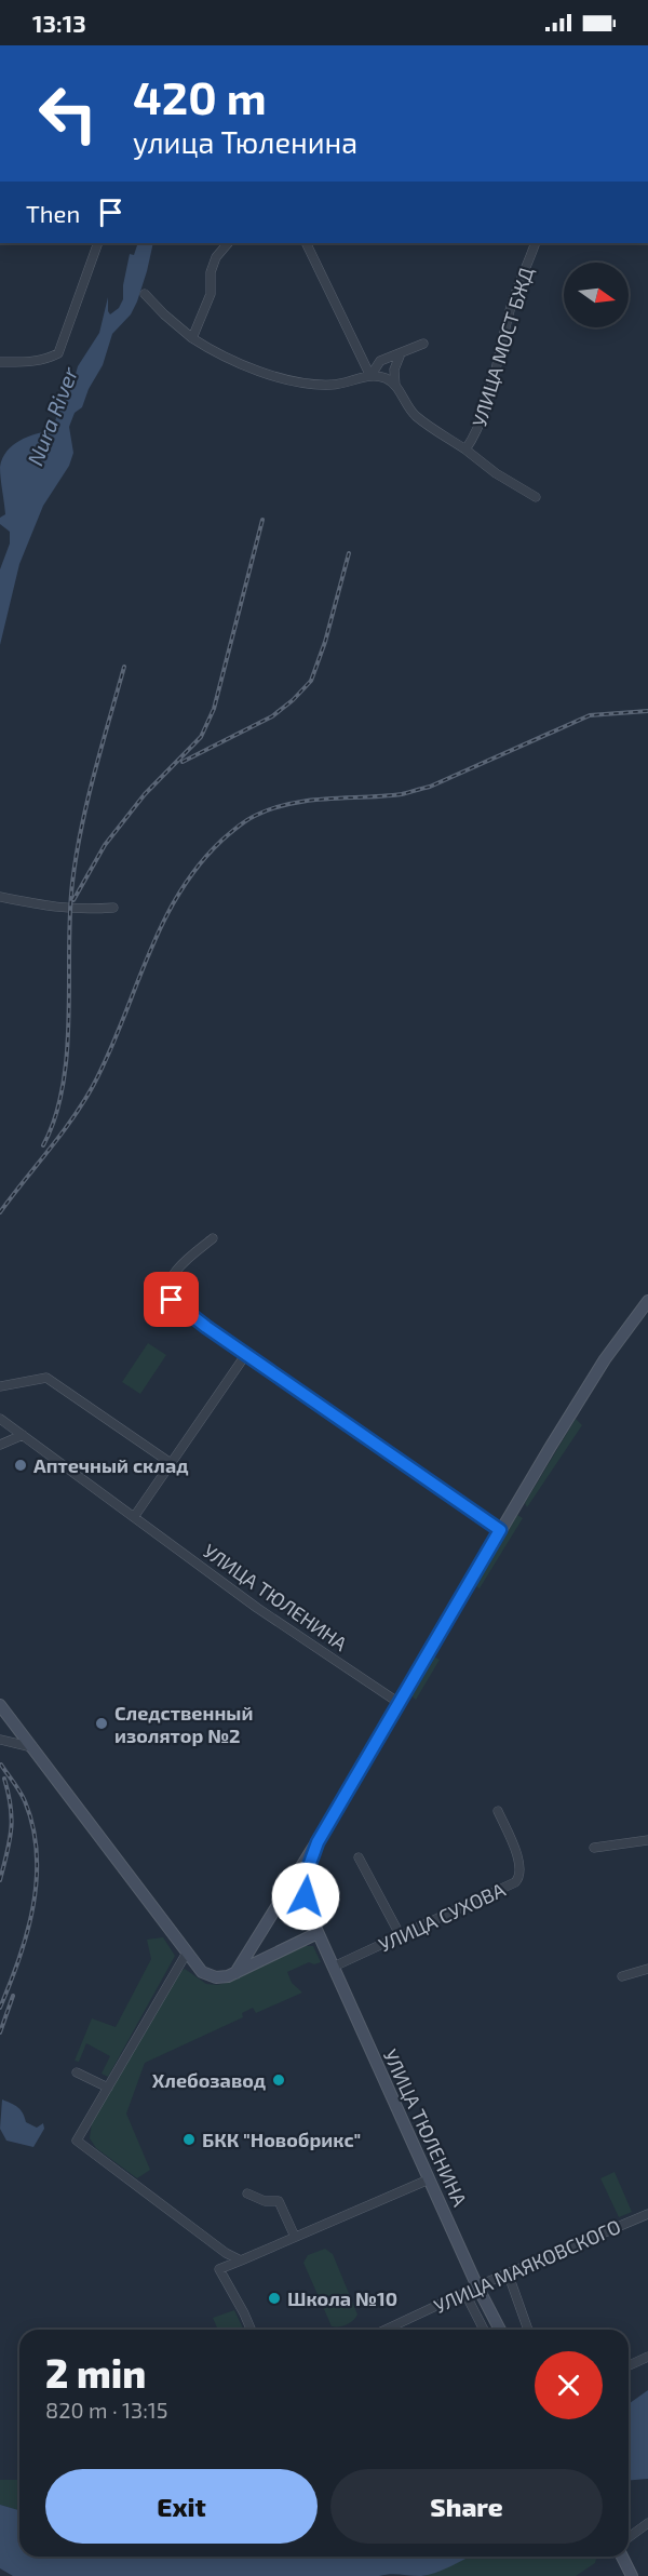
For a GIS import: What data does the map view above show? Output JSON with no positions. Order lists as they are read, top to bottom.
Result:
{
  "streets": {
    "main road": ["УЛИЦА ТЮЛЕНИНА"],
    "street": ["УЛИЦА МОСТ БЖД", "УЛИЦА СУХОВА", "УЛИЦА МАЯКОВСКОГО"]
  },
  "crossings": [
    ["УЛИЦА ТЮЛЕНИНА", "УЛИЦА СУХОВА"],
    ["УЛИЦА ТЮЛЕНИНА", "УЛИЦА МАЯКОВСКОГО"]
  ],
  "water": ["Nura River"],
  "places": [
    "Аптечный склад",
    "Следственный изолятор №2",
    "Хлебозавод",
    "БКК \"Новобрикс\"",
    "Школа №10"
  ],
  "north": "right",
  "page": {
    "status": "13:13",
    "turn": ["420 m", "улица Тюленина"],
    "then": "Then",
    "heading": ["2 min", "820 m · 13:15"],
    "buttons": ["Exit", "Share"]
  }
}
